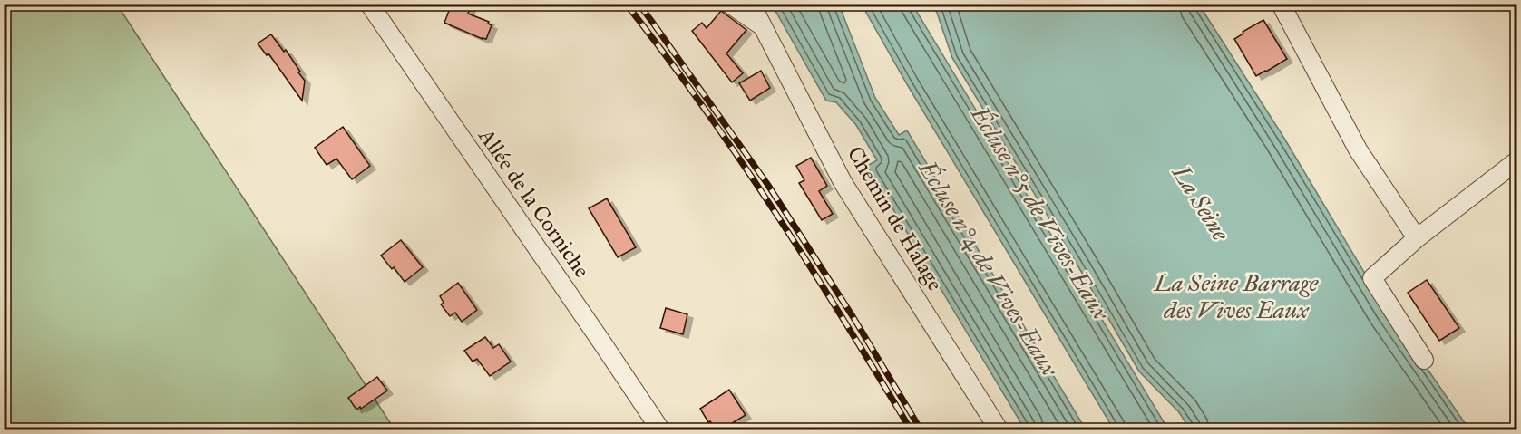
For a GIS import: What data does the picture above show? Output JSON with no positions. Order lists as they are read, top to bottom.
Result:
{
  "streets": {
    "street": ["Allée de la Corniche", "Chemin de Halage"]
  },
  "water": [
    "La Seine",
    "Écluse n°5 de Vives-Eaux",
    "Écluse n°4 de Vives-Eaux",
    "La Seine Barrage des Vives Eaux"
  ]
}
